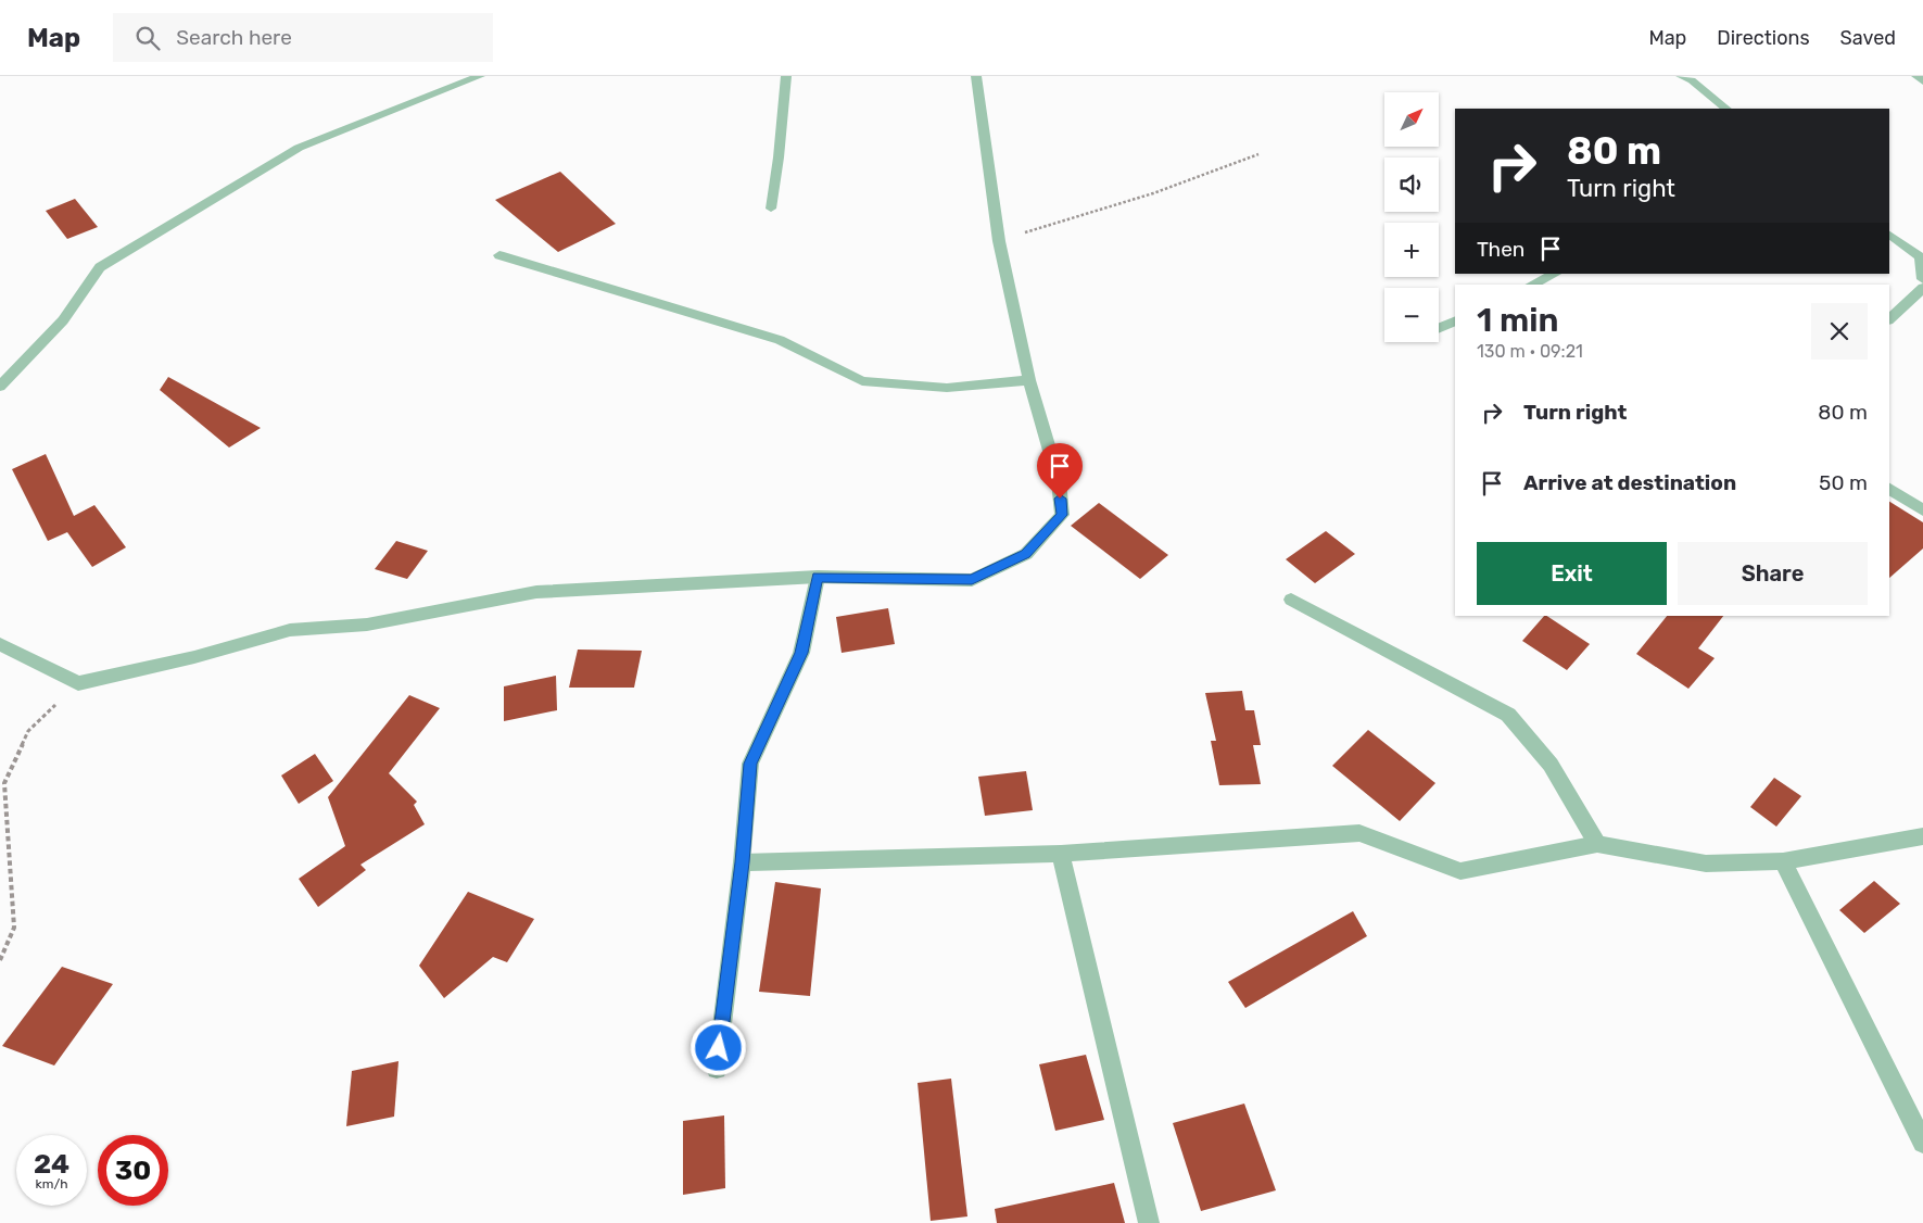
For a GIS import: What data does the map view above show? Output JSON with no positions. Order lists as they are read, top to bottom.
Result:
{
  "north": "top right",
  "page": {
    "header": "Map",
    "search": "Search here",
    "nav": ["Map", "Directions", "Saved"],
    "map_buttons": ["+", "−"],
    "turn": ["80 m", "Turn right"],
    "then": "Then",
    "heading": ["1 min", "130 m · 09:21"],
    "list": [
      {
        "name": "Turn right",
        "value": "80 m"
      },
      {
        "name": "Arrive at destination",
        "value": "50 m"
      }
    ],
    "buttons": ["Exit", "Share"],
    "speed": "24 km/h",
    "limit": "30"
  }
}
